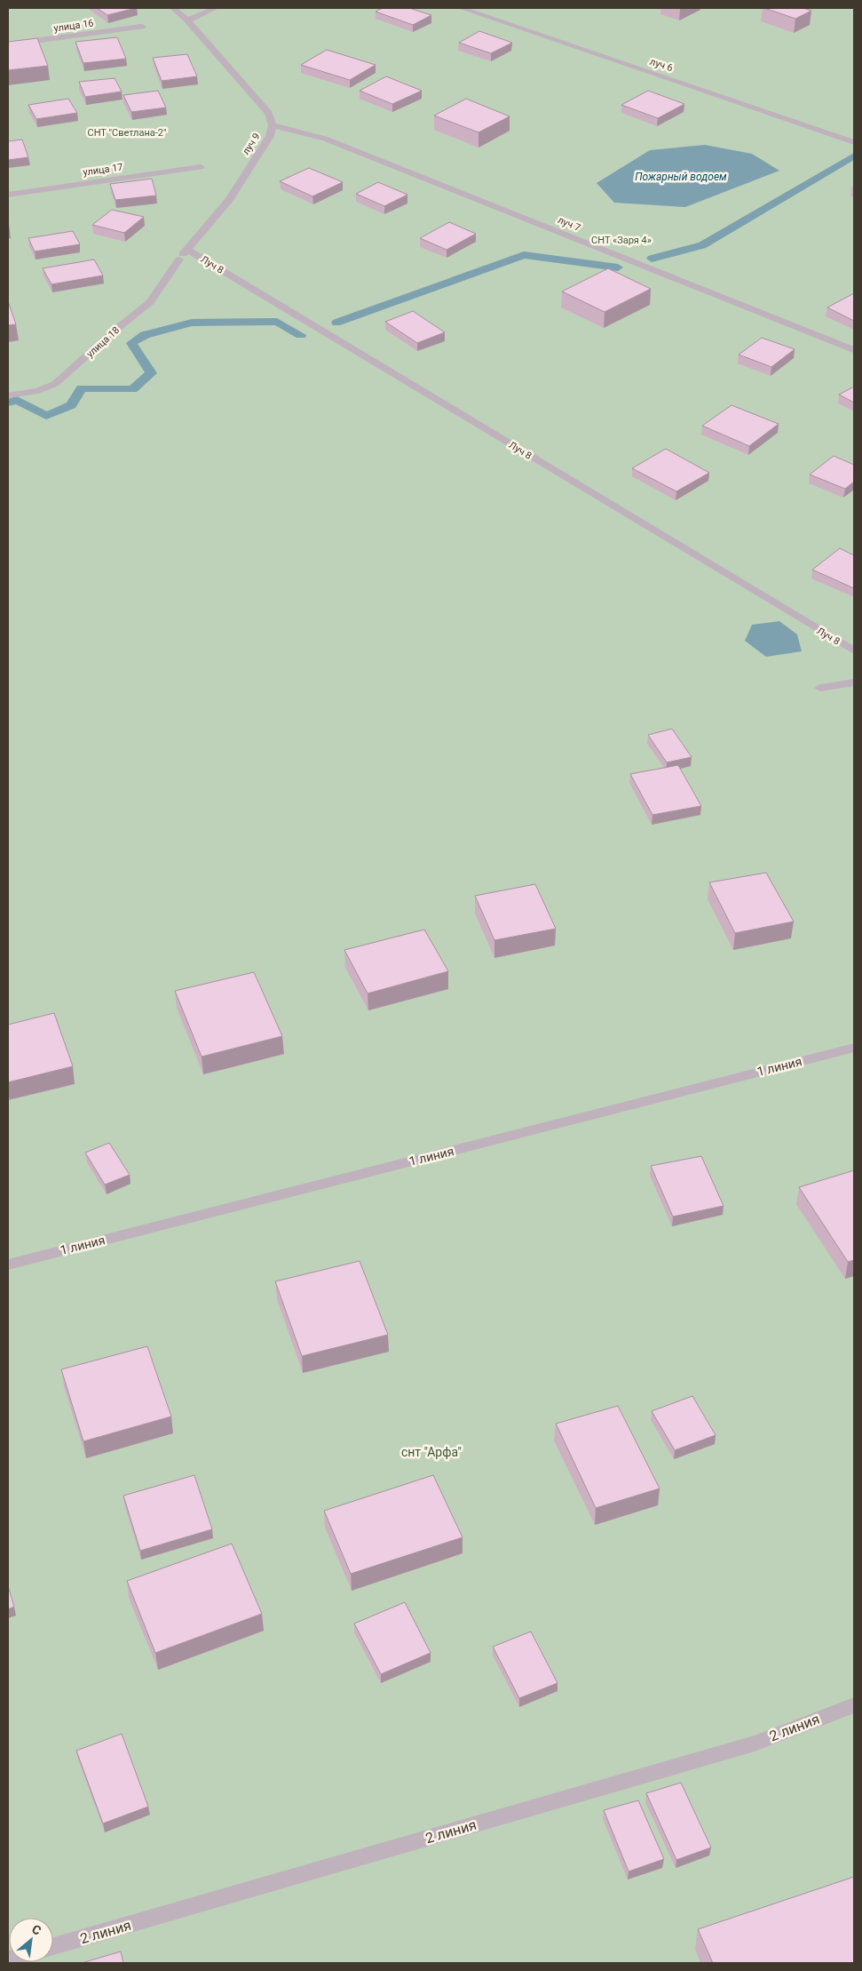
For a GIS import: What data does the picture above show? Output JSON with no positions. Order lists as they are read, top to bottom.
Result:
{
  "streets": {
    "street": [
      "улица 16",
      "луч 6",
      "луч 9",
      "улица 17",
      "луч 7",
      "Луч 8",
      "улица 18",
      "1 линия",
      "2 линия"
    ]
  },
  "crossings": [
    ["луч 9", "луч 7"],
    ["луч 9", "Луч 8"],
    ["луч 9", "улица 18"],
    ["Луч 8", "улица 18"]
  ],
  "water": ["Пожарный водоем"],
  "parks": ["СНТ \"Светлана-2\"", "СНТ «Заря 4»", "снт \"Арфа\""],
  "north": "top right"
}
